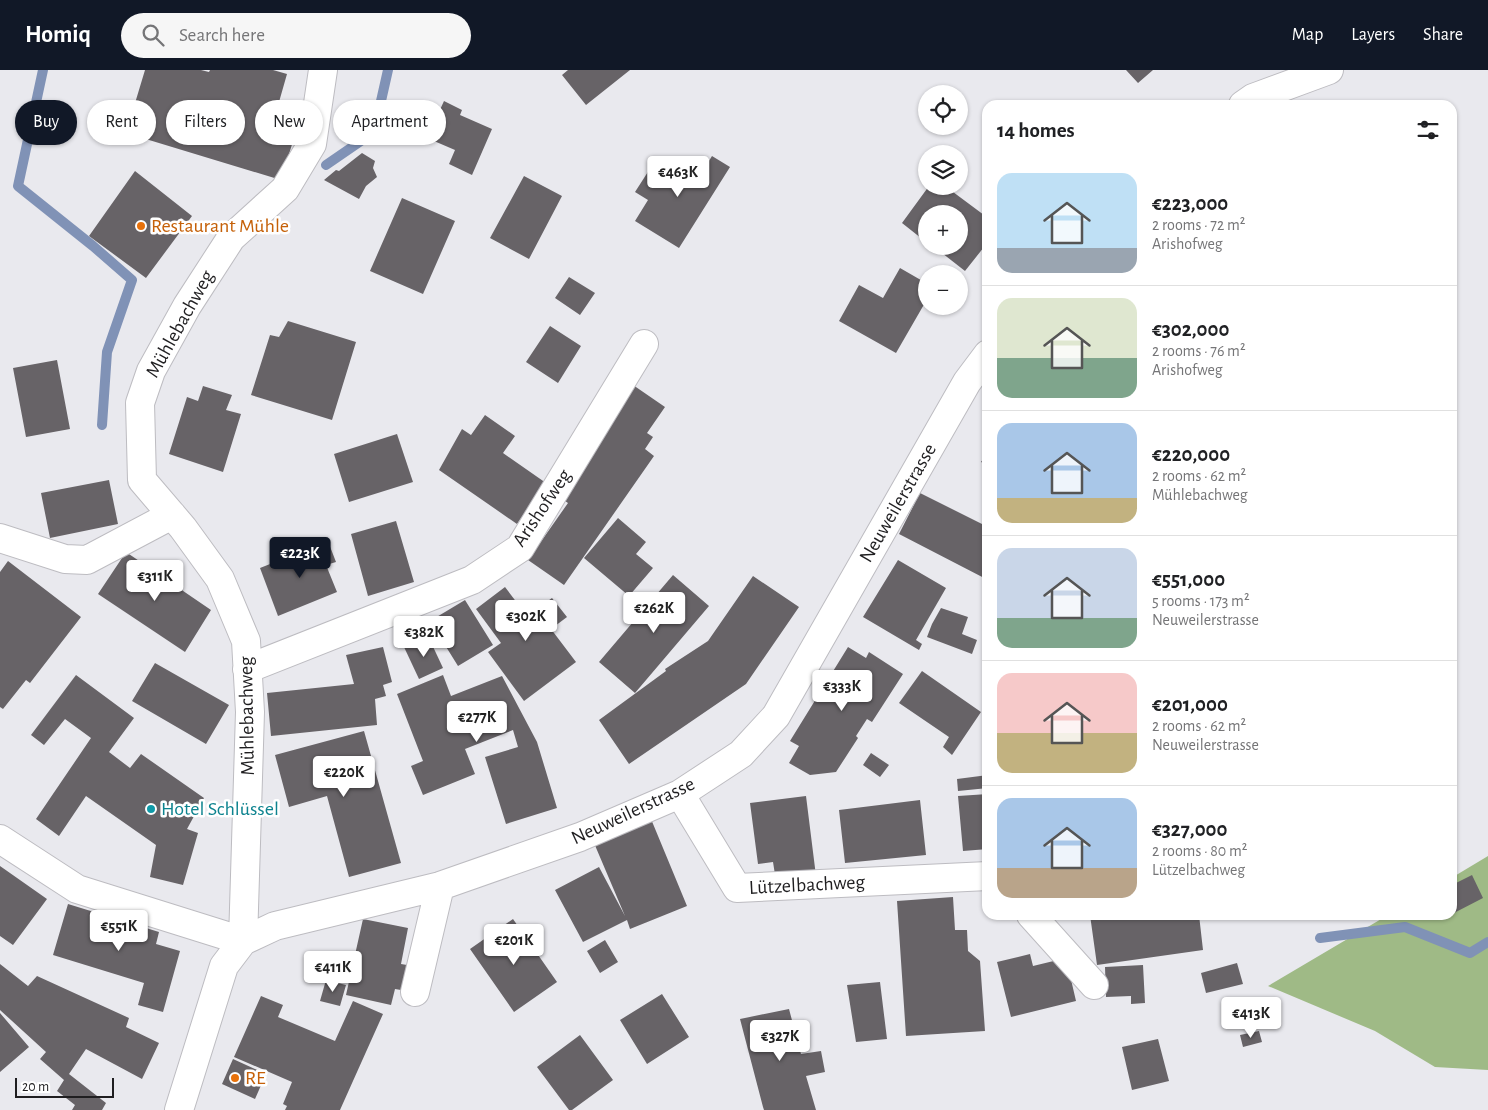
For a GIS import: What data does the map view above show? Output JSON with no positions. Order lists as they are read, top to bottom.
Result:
{
  "streets": {
    "street": [
      "Mühlebachweg",
      "Neuweilerstrasse",
      "Arishofweg",
      "Lützelbachweg"
    ]
  },
  "crossings": [
    ["Mühlebachweg", "Neuweilerstrasse"],
    ["Mühlebachweg", "Arishofweg"],
    ["Neuweilerstrasse", "Lützelbachweg"]
  ],
  "places": ["Restaurant Mühle", "Hotel Schlüssel", "RE"],
  "scale_bar": "20 m",
  "page": {
    "header": "Homiq",
    "search": "Search here",
    "nav": ["Map", "Layers", "Share"],
    "map_buttons": ["+", "−"],
    "chip": [
      "Buy",
      "Rent",
      "Filters",
      "New",
      "Apartment"
    ],
    "heading": "14 homes",
    "price": [
      "€463K",
      "€223K",
      "€311K",
      "€262K",
      "€302K",
      "€382K",
      "€333K",
      "€277K",
      "€220K",
      "€551K",
      "€201K",
      "€411K",
      "€413K",
      "€327K"
    ],
    "list": [
      {
        "name": "€223,000",
        "note": "2 rooms · 72 m² · Arishofweg"
      },
      {
        "name": "€302,000",
        "note": "2 rooms · 76 m² · Arishofweg"
      },
      {
        "name": "€220,000",
        "note": "2 rooms · 62 m² · Mühlebachweg"
      },
      {
        "name": "€551,000",
        "note": "5 rooms · 173 m² · Neuweilerstrasse"
      },
      {
        "name": "€201,000",
        "note": "2 rooms · 62 m² · Neuweilerstrasse"
      },
      {
        "name": "€327,000",
        "note": "2 rooms · 80 m² · Lützelbachweg"
      }
    ],
    "scale": "20 m"
  }
}
